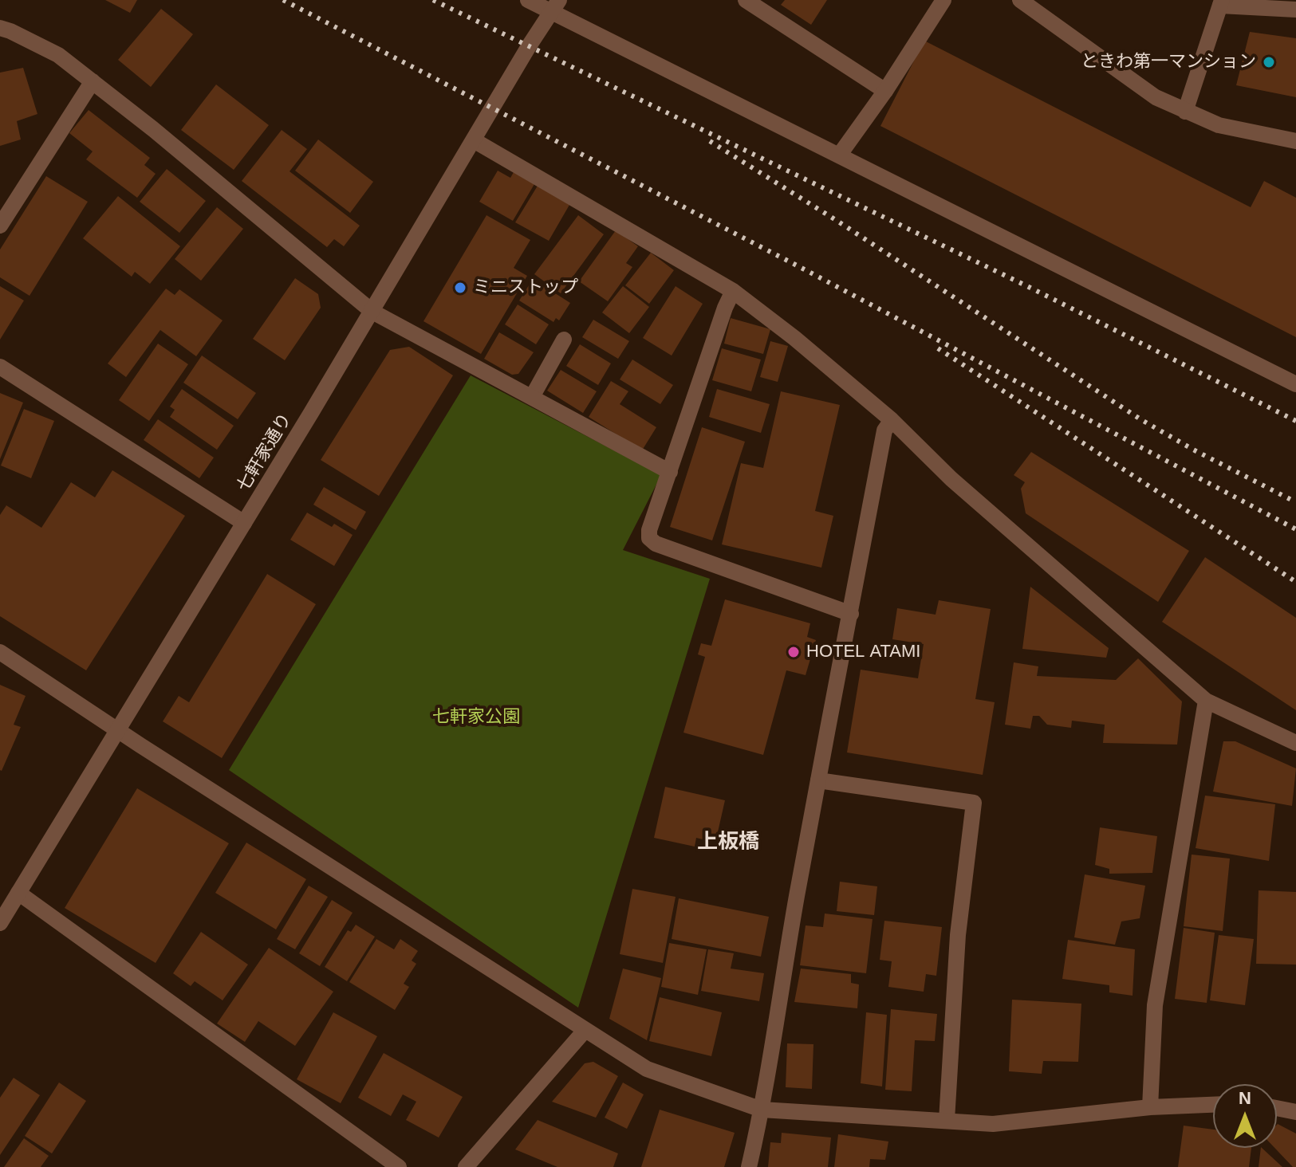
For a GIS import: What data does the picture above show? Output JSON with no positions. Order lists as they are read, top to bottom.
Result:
{
  "streets": {
    "street": ["七軒家通り"]
  },
  "districts": ["上板橋"],
  "parks": ["七軒家公園"],
  "places": ["ときわ第一マンション", "ミニストップ", "HOTEL ATAMI"],
  "north": "top"
}
